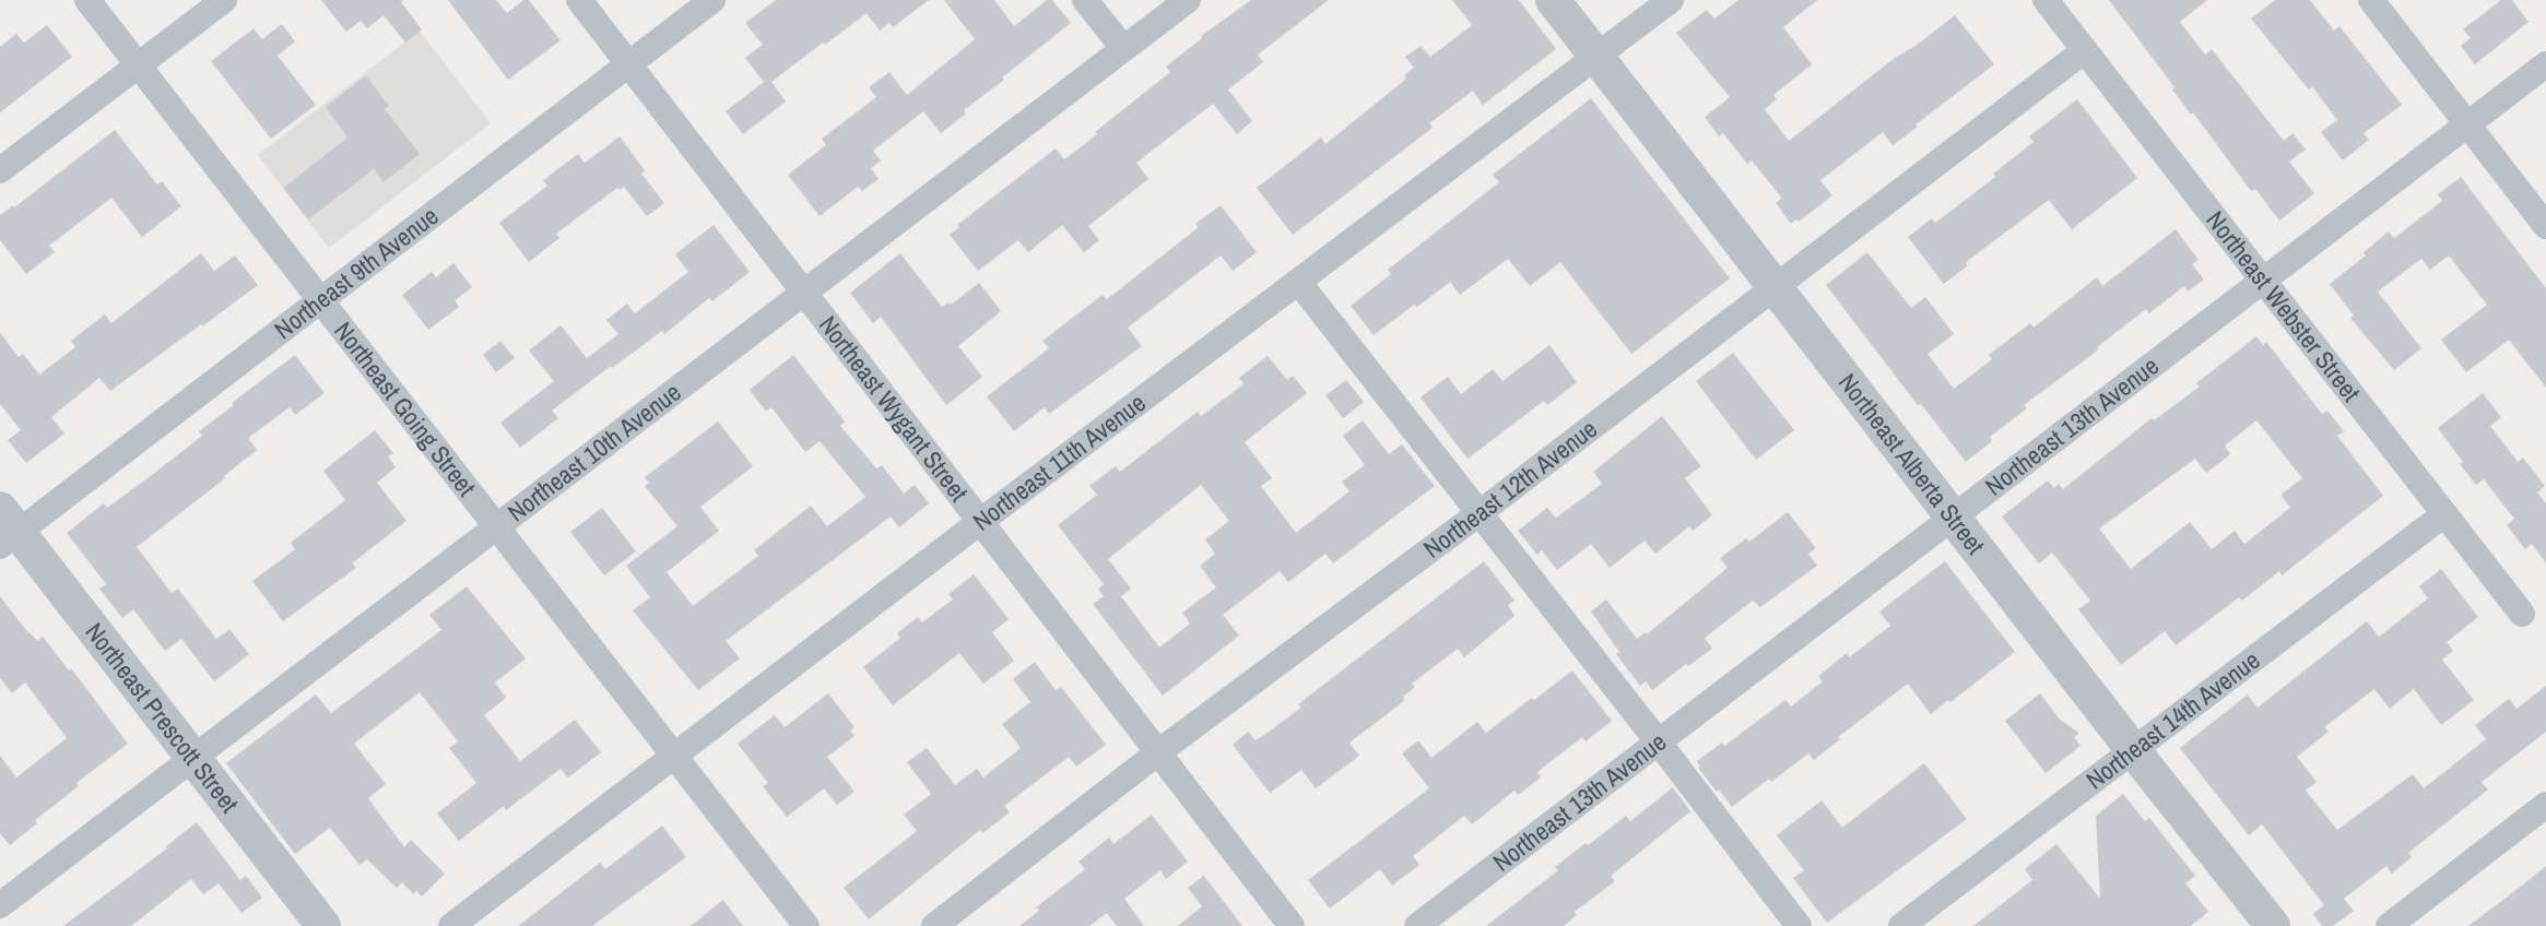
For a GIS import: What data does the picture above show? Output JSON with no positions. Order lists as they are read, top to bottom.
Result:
{
  "streets": {
    "street": [
      "Northeast 9th Avenue",
      "Northeast Webster Street",
      "Northeast Wygant Street",
      "Northeast Going Street",
      "Northeast 13th Avenue",
      "Northeast 10th Avenue",
      "Northeast 11th Avenue",
      "Northeast Alberta Street",
      "Northeast 12th Avenue",
      "Northeast Prescott Street",
      "Northeast 14th Avenue"
    ]
  },
  "crossings": [
    ["Northeast 9th Avenue", "Northeast Wygant Street"],
    ["Northeast 9th Avenue", "Northeast Going Street"],
    ["Northeast 9th Avenue", "Northeast Prescott Street"],
    ["Northeast Webster Street", "Northeast 13th Avenue"],
    ["Northeast Webster Street", "Northeast 12th Avenue"],
    ["Northeast Webster Street", "Northeast 14th Avenue"],
    ["Northeast Wygant Street", "Northeast 10th Avenue"],
    ["Northeast Wygant Street", "Northeast 11th Avenue"],
    ["Northeast Wygant Street", "Northeast 12th Avenue"],
    ["Northeast Going Street", "Northeast 10th Avenue"],
    ["Northeast Going Street", "Northeast 11th Avenue"],
    ["Northeast 13th Avenue", "Northeast Alberta Street"],
    ["Northeast 10th Avenue", "Northeast Prescott Street"],
    ["Northeast 11th Avenue", "Northeast Alberta Street"],
    ["Northeast Alberta Street", "Northeast 12th Avenue"],
    ["Northeast Alberta Street", "Northeast 14th Avenue"]
  ]
}
